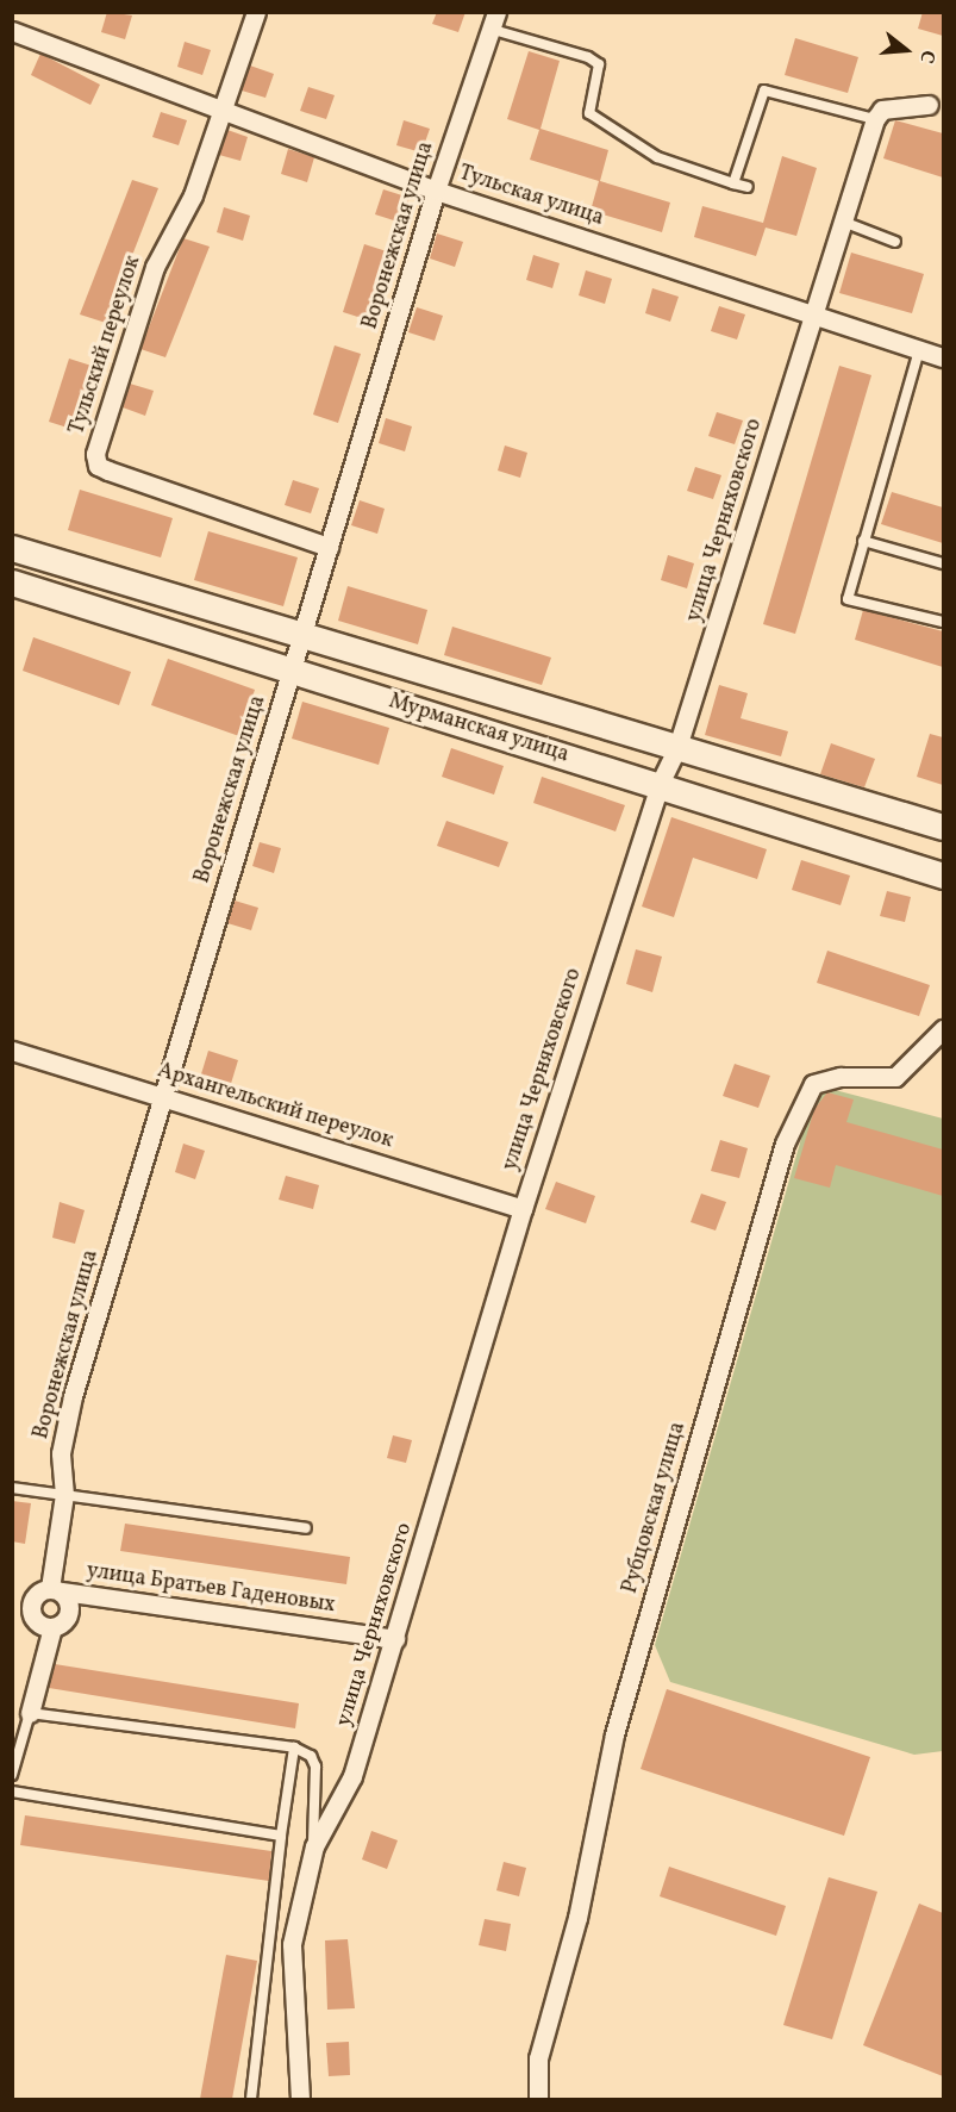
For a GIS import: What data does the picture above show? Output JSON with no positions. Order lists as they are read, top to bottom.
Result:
{
  "streets": {
    "main road": ["Мурманская улица"],
    "street": [
      "Тульская улица",
      "Воронежская улица",
      "Тульский переулок",
      "улица Черняховского",
      "Архангельский переулок",
      "Рубцовская улица",
      "улица Братьев Гаденовых"
    ]
  },
  "crossings": [
    ["Тульская улица", "Воронежская улица"],
    ["Тульская улица", "Тульский переулок"],
    ["Тульская улица", "улица Черняховского"],
    ["Воронежская улица", "Тульский переулок"],
    ["Воронежская улица", "Мурманская улица"],
    ["Воронежская улица", "Архангельский переулок"],
    ["Воронежская улица", "улица Братьев Гаденовых"],
    ["улица Черняховского", "Мурманская улица"],
    ["улица Черняховского", "Архангельский переулок"],
    ["улица Черняховского", "улица Братьев Гаденовых"]
  ],
  "north": "right"
}
